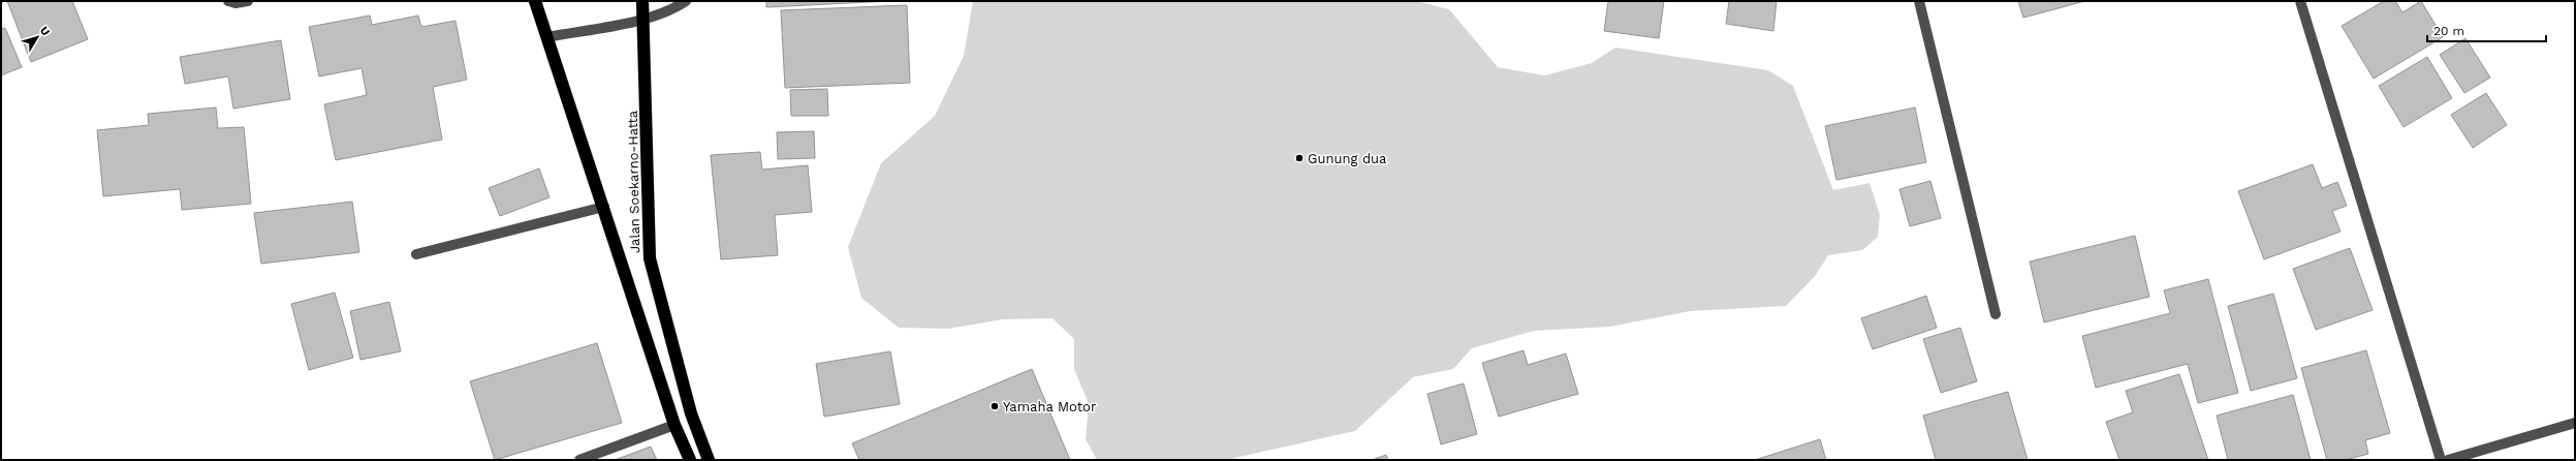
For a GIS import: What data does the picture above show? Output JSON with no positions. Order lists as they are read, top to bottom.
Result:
{
  "streets": {
    "highway": ["Jalan Soekarno-Hatta"]
  },
  "places": ["Gunung dua", "Yamaha Motor"],
  "scale_bar": "20 m",
  "north": "top right"
}
